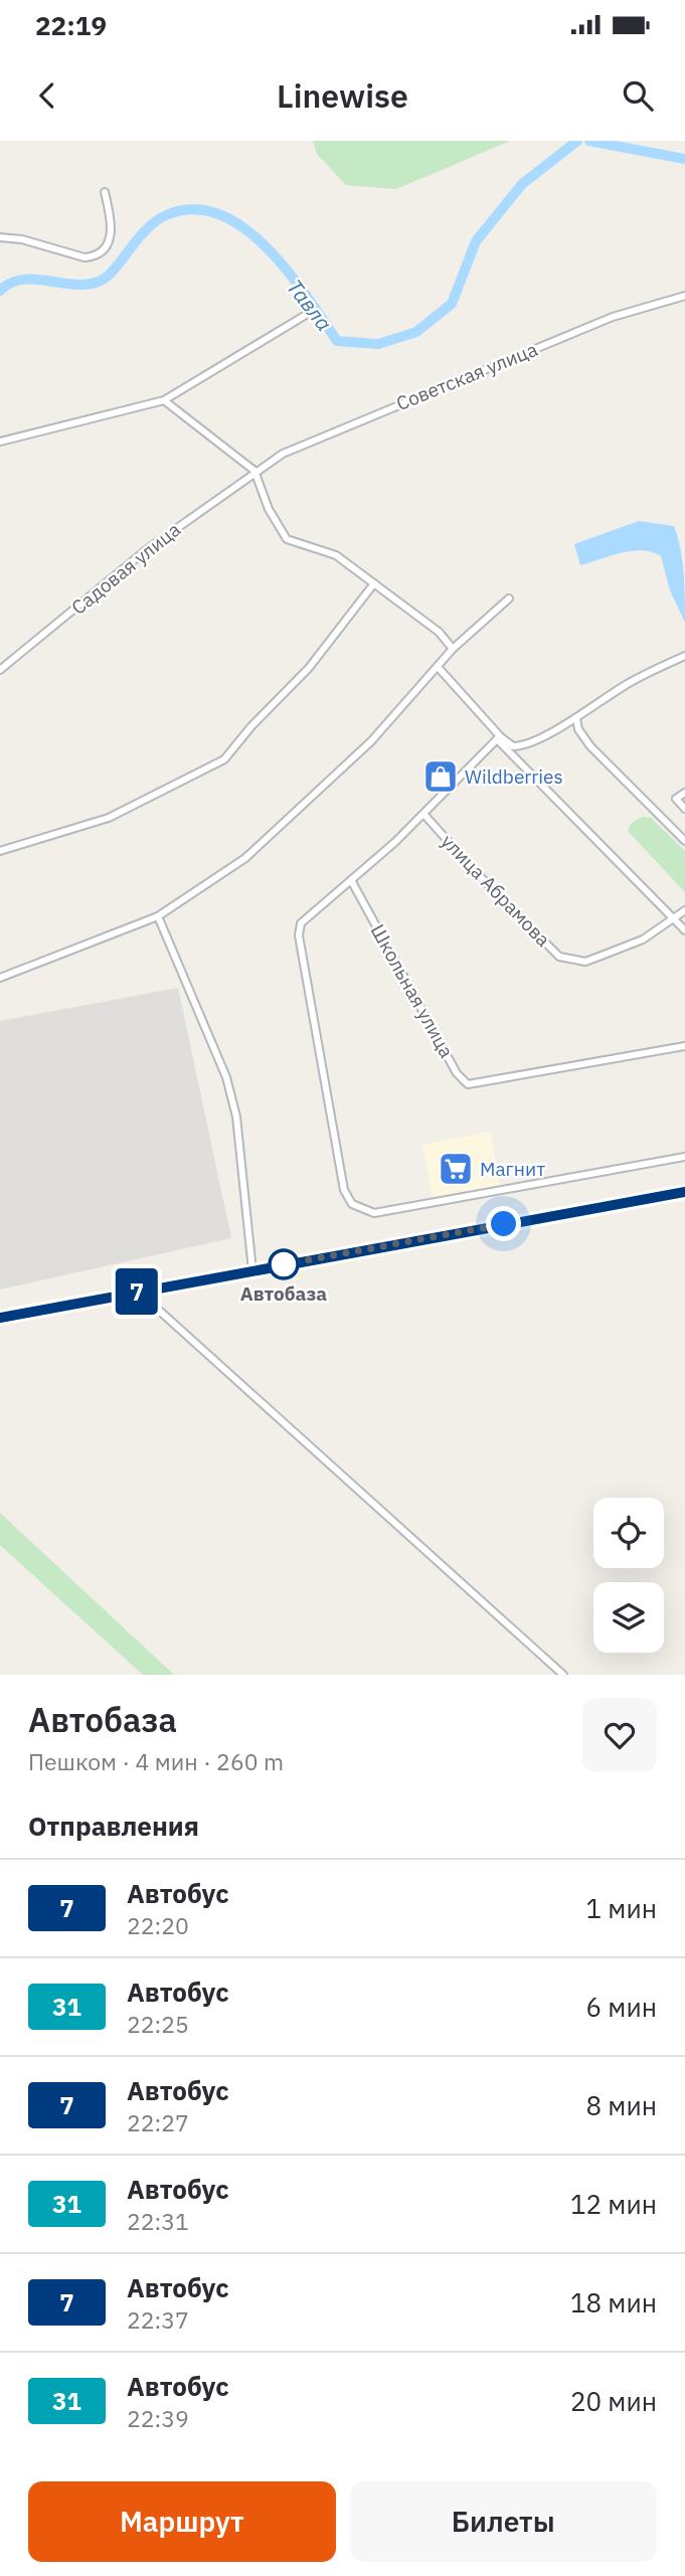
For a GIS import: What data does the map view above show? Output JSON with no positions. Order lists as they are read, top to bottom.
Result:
{
  "streets": {
    "street": [
      "Советская улица",
      "Садовая улица",
      "улица Абрамова",
      "Школьная улица"
    ]
  },
  "crossings": [
    ["Советская улица", "Садовая улица"]
  ],
  "water": ["Тавла"],
  "places": {
    "shop": ["Wildberries"],
    "supermarket": ["Магнит"],
    "other": ["Автобаза"]
  },
  "lines": ["bus line 7"],
  "page": {
    "status": "22:19",
    "header": "Linewise",
    "on_map": "7",
    "heading": [
      ["Автобаза", "Пешком · 4 мин · 260 m"],
      "Отправления"
    ],
    "list": [
      {
        "mark": "7",
        "name": "Автобус",
        "note": "22:20",
        "value": "1 мин"
      },
      {
        "mark": "31",
        "name": "Автобус",
        "note": "22:25",
        "value": "6 мин"
      },
      {
        "mark": "7",
        "name": "Автобус",
        "note": "22:27",
        "value": "8 мин"
      },
      {
        "mark": "31",
        "name": "Автобус",
        "note": "22:31",
        "value": "12 мин"
      },
      {
        "mark": "7",
        "name": "Автобус",
        "note": "22:37",
        "value": "18 мин"
      },
      {
        "mark": "31",
        "name": "Автобус",
        "note": "22:39",
        "value": "20 мин"
      }
    ],
    "buttons": ["Маршрут", "Билеты"]
  }
}
